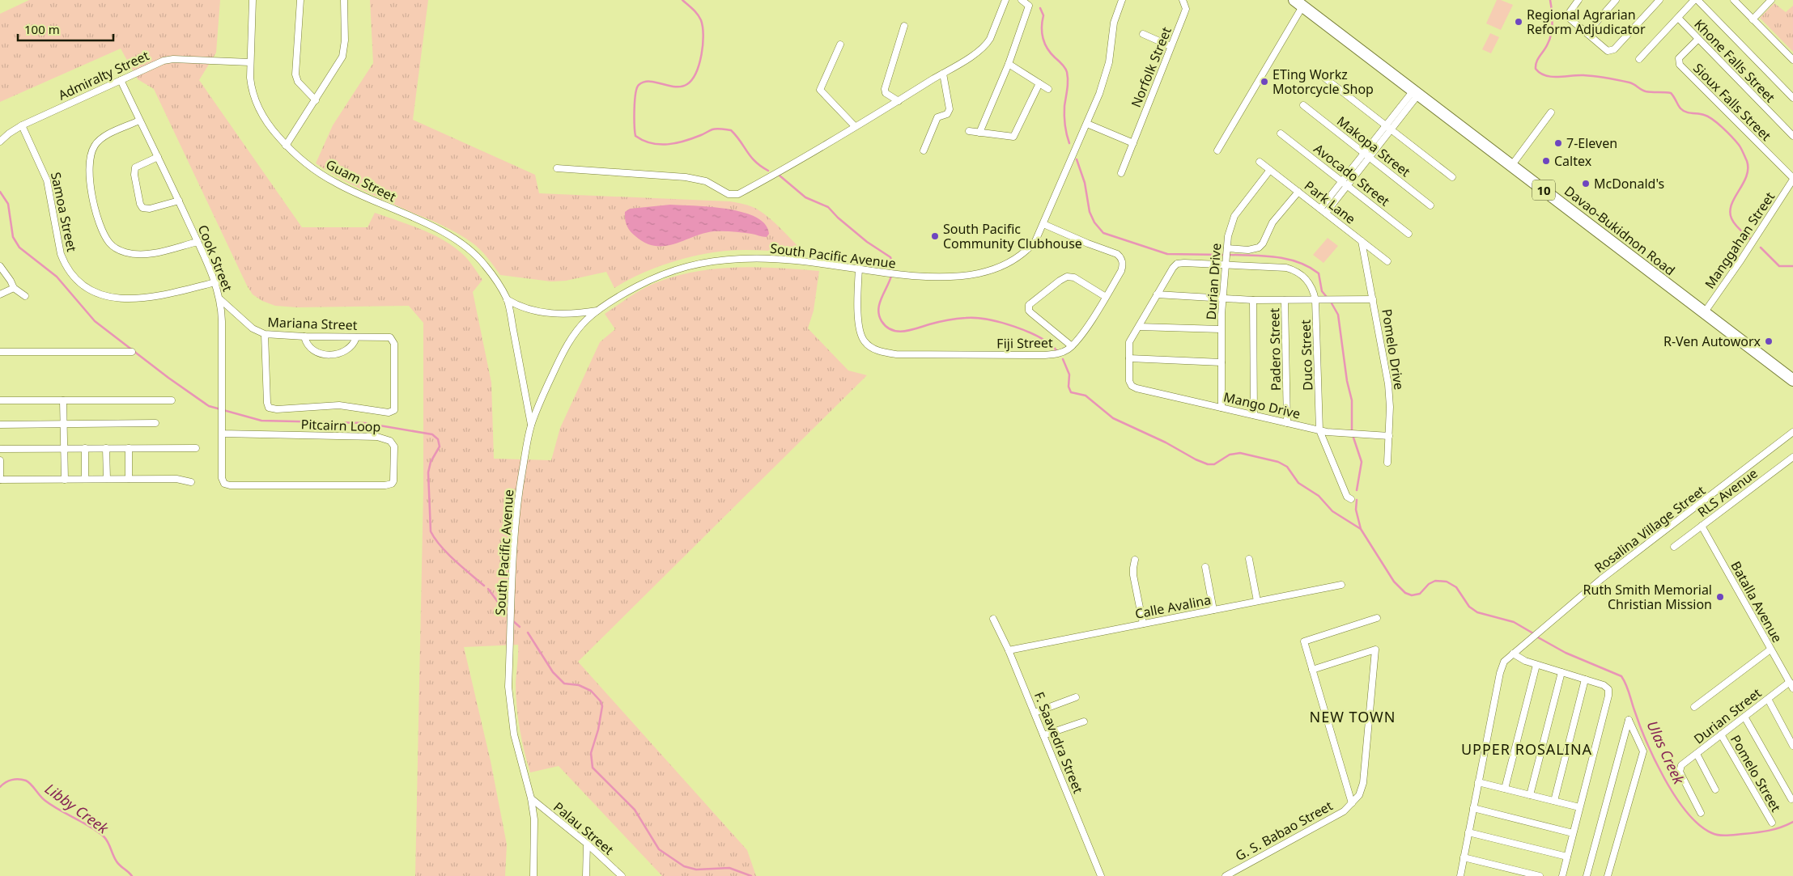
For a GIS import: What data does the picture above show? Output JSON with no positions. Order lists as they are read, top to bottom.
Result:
{
  "streets": {
    "highway": ["10", "Davao-Bukidnon Road"],
    "street": [
      "Khone Falls Street",
      "Norfolk Street",
      "Admiralty Street",
      "Sioux Falls Street",
      "Makopa Street",
      "Avocado Street",
      "Guam Street",
      "Park Lane",
      "Samoa Street",
      "Manggahan Street",
      "South Pacific Avenue",
      "Cook Street",
      "Durian Drive",
      "Mariana Street",
      "Fiji Street",
      "Padero Street",
      "Pomelo Drive",
      "Duco Street",
      "Mango Drive",
      "Pitcairn Loop",
      "RLS Avenue",
      "Rosalina Village Street",
      "Batalla Avenue",
      "Calle Avalina",
      "Durian Street",
      "F. Saavedra Street",
      "Pomelo Street",
      "Palau Street",
      "G. S. Babao Street"
    ]
  },
  "crossings": [
    ["Khone Falls Street", "Sioux Falls Street"],
    ["Admiralty Street", "Guam Street"],
    ["Admiralty Street", "Samoa Street"],
    ["Admiralty Street", "Cook Street"],
    ["Sioux Falls Street", "Manggahan Street"],
    ["Guam Street", "South Pacific Avenue"],
    ["Park Lane", "Durian Drive"],
    ["Park Lane", "Pomelo Drive"],
    ["Samoa Street", "Cook Street"],
    ["Davao-Bukidnon Road", "Manggahan Street"],
    ["South Pacific Avenue", "Fiji Street"],
    ["South Pacific Avenue", "Palau Street"],
    ["Cook Street", "Mariana Street"],
    ["Cook Street", "Pitcairn Loop"],
    ["Durian Drive", "Mango Drive"],
    ["Padero Street", "Mango Drive"],
    ["Pomelo Drive", "Mango Drive"],
    ["Duco Street", "Mango Drive"],
    ["RLS Avenue", "Batalla Avenue"],
    ["Batalla Avenue", "Durian Street"],
    ["Calle Avalina", "F. Saavedra Street"],
    ["Durian Street", "Pomelo Street"]
  ],
  "districts": ["NEW TOWN", "UPPER ROSALINA"],
  "water": ["Ulas Creek", "Libby Creek"],
  "places": [
    "Regional Agrarian Reform Adjudicator",
    "ETing Workz Motorcycle Shop",
    "7-Eleven",
    "Caltex",
    "McDonald's",
    "South Pacific Community Clubhouse",
    "R-Ven Autoworx",
    "Ruth Smith Memorial Christian Mission"
  ],
  "scale_bar": "100 m"
}
